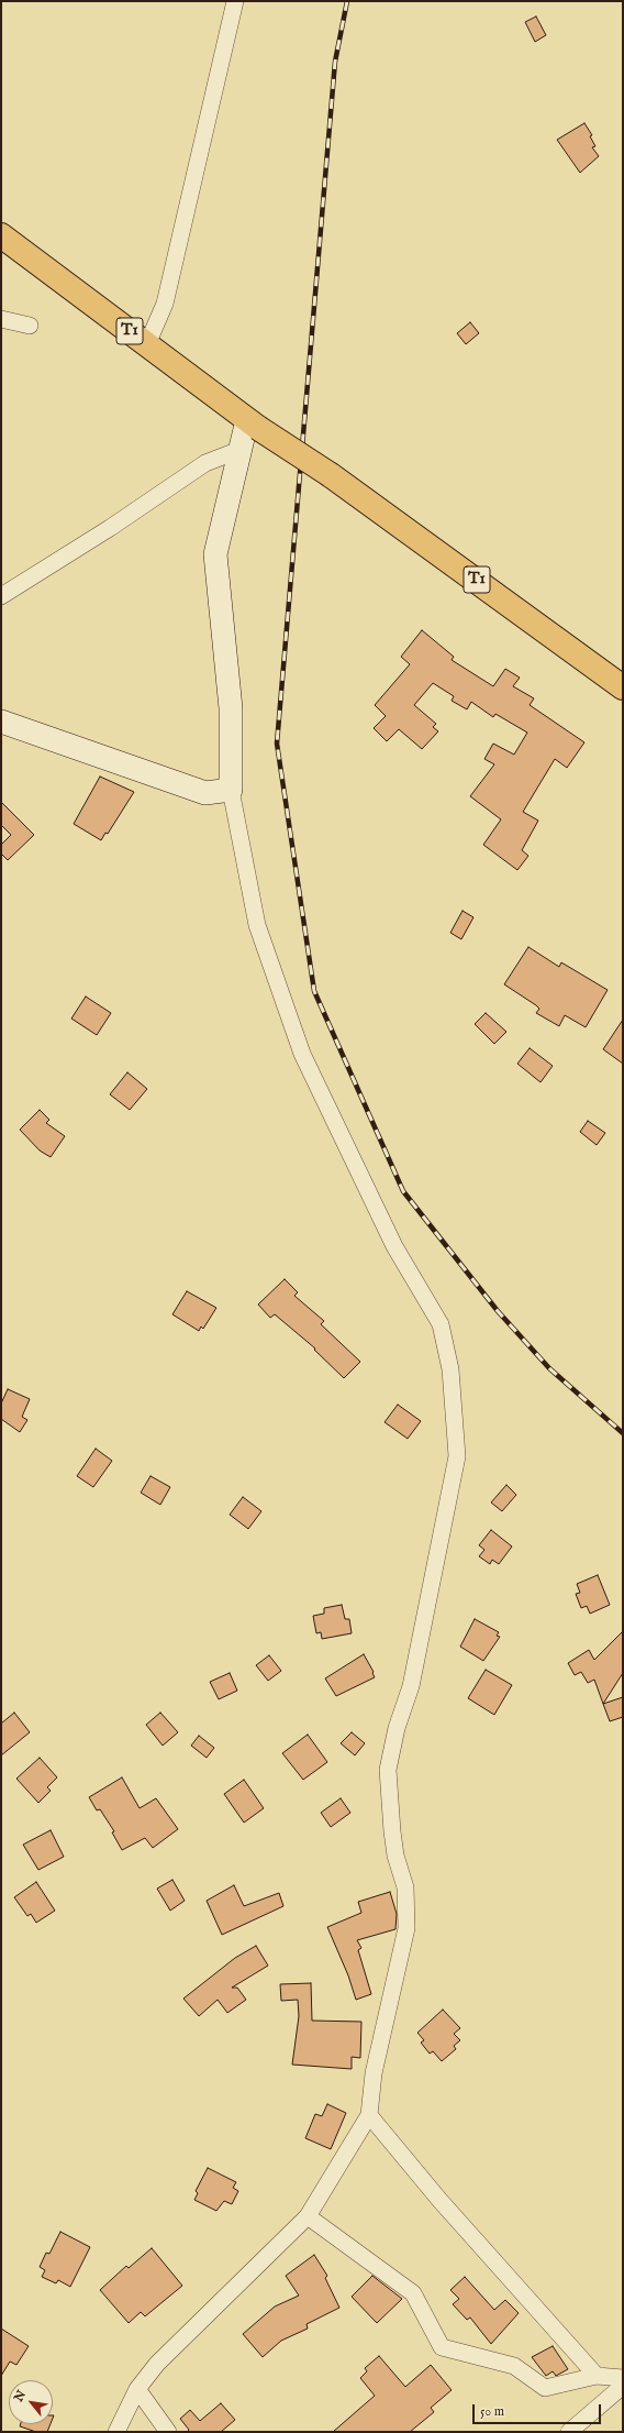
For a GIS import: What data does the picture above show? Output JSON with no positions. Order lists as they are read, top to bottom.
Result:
{
  "streets": {
    "highway": ["T1"]
  },
  "scale_bar": "50 m",
  "north": "top left"
}
